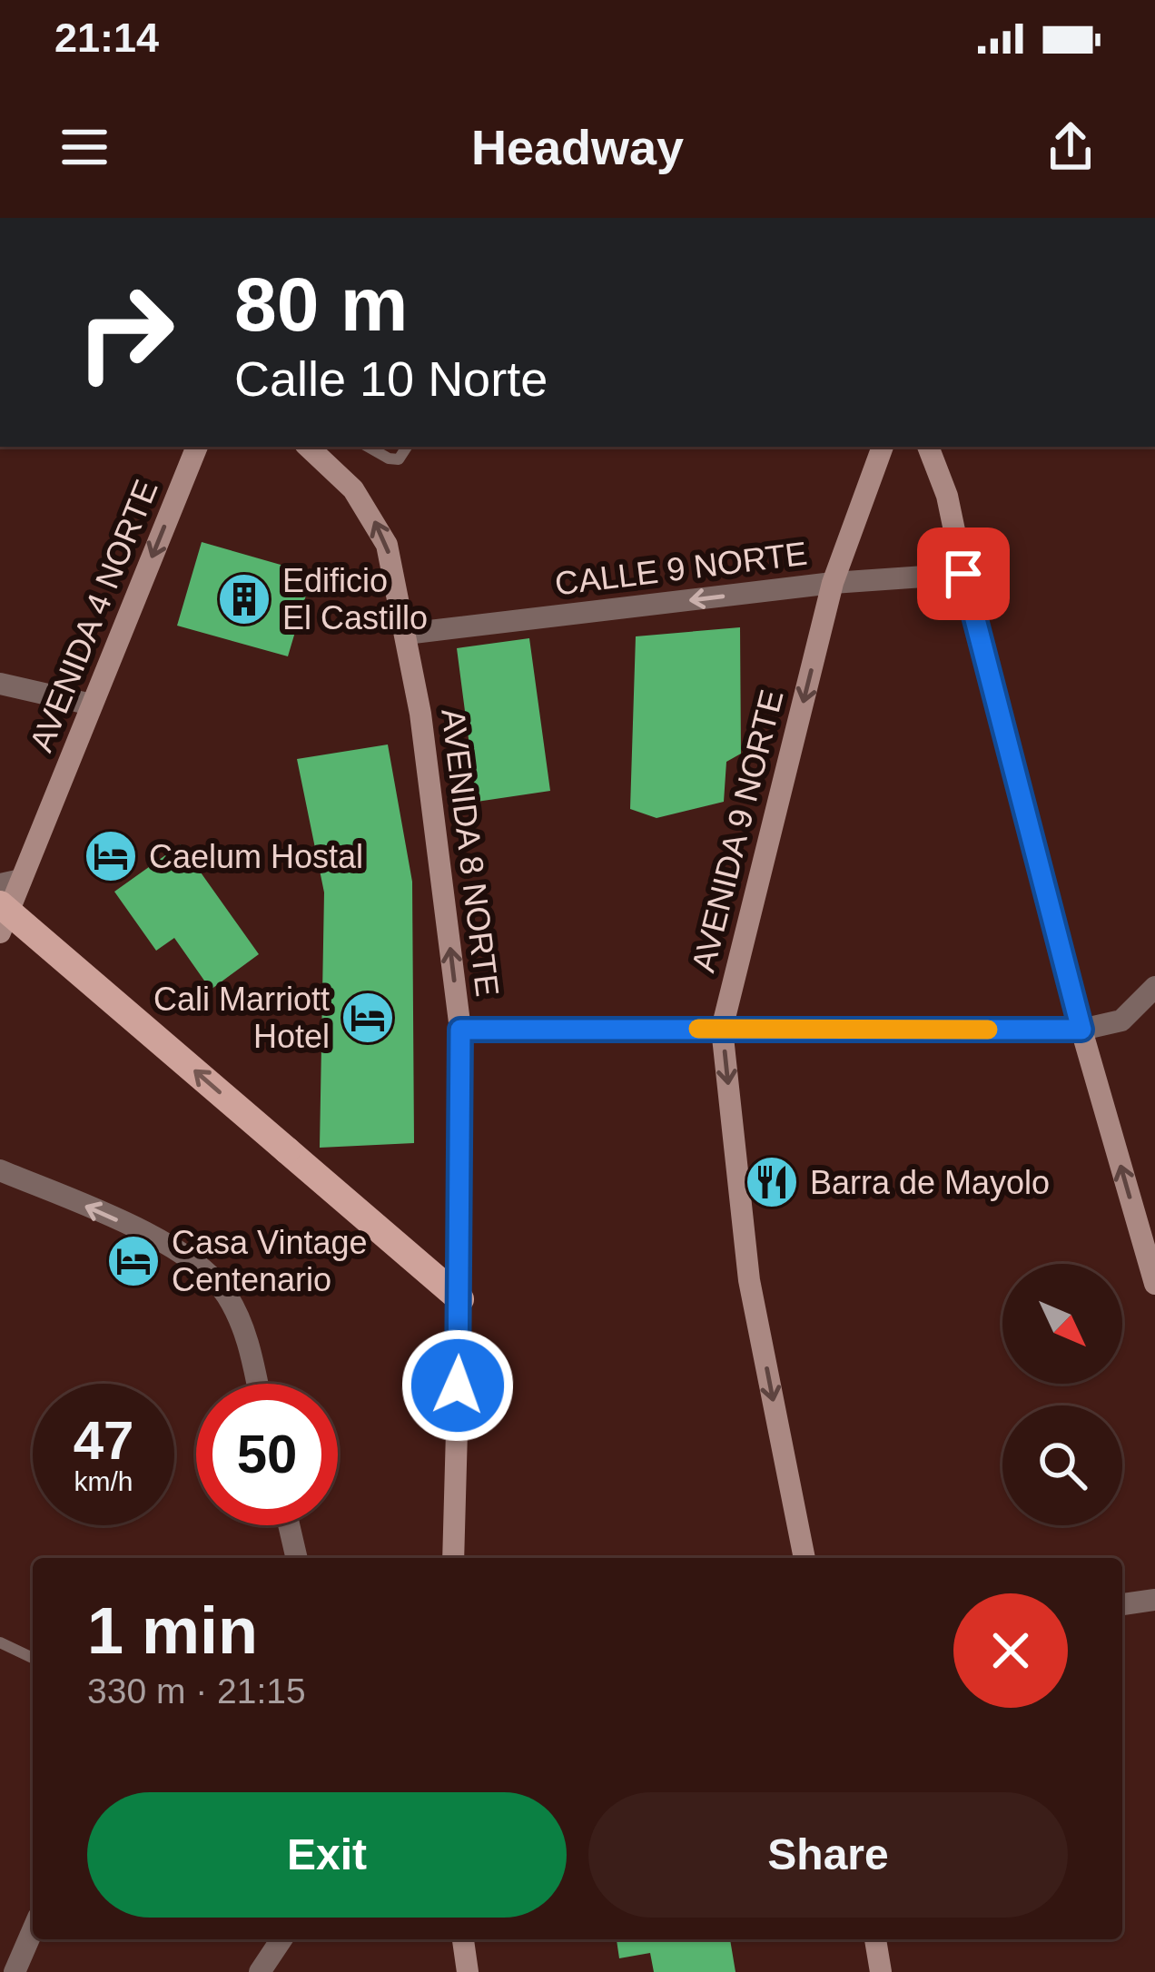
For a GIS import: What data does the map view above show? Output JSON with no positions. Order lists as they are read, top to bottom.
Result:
{
  "streets": {
    "street": [
      "CALLE 9 NORTE",
      "AVENIDA 4 NORTE",
      "AVENIDA 9 NORTE",
      "AVENIDA 8 NORTE"
    ]
  },
  "crossings": [
    ["CALLE 9 NORTE", "AVENIDA 9 NORTE"],
    ["CALLE 9 NORTE", "AVENIDA 8 NORTE"]
  ],
  "one_way": [
    "CALLE 9 NORTE",
    "AVENIDA 4 NORTE",
    "AVENIDA 9 NORTE",
    "AVENIDA 8 NORTE"
  ],
  "places": {
    "building": ["Edificio El Castillo"],
    "hotel": ["Caelum Hostal", "Cali Marriott Hotel", "Casa Vintage Centenario"],
    "restaurant": ["Barra de Mayolo"]
  },
  "north": "bottom right",
  "page": {
    "status": "21:14",
    "header": "Headway",
    "turn": ["80 m", "Calle 10 Norte"],
    "speed": "47 km/h",
    "limit": "50",
    "heading": ["1 min", "330 m · 21:15"],
    "buttons": ["Exit", "Share"]
  }
}
